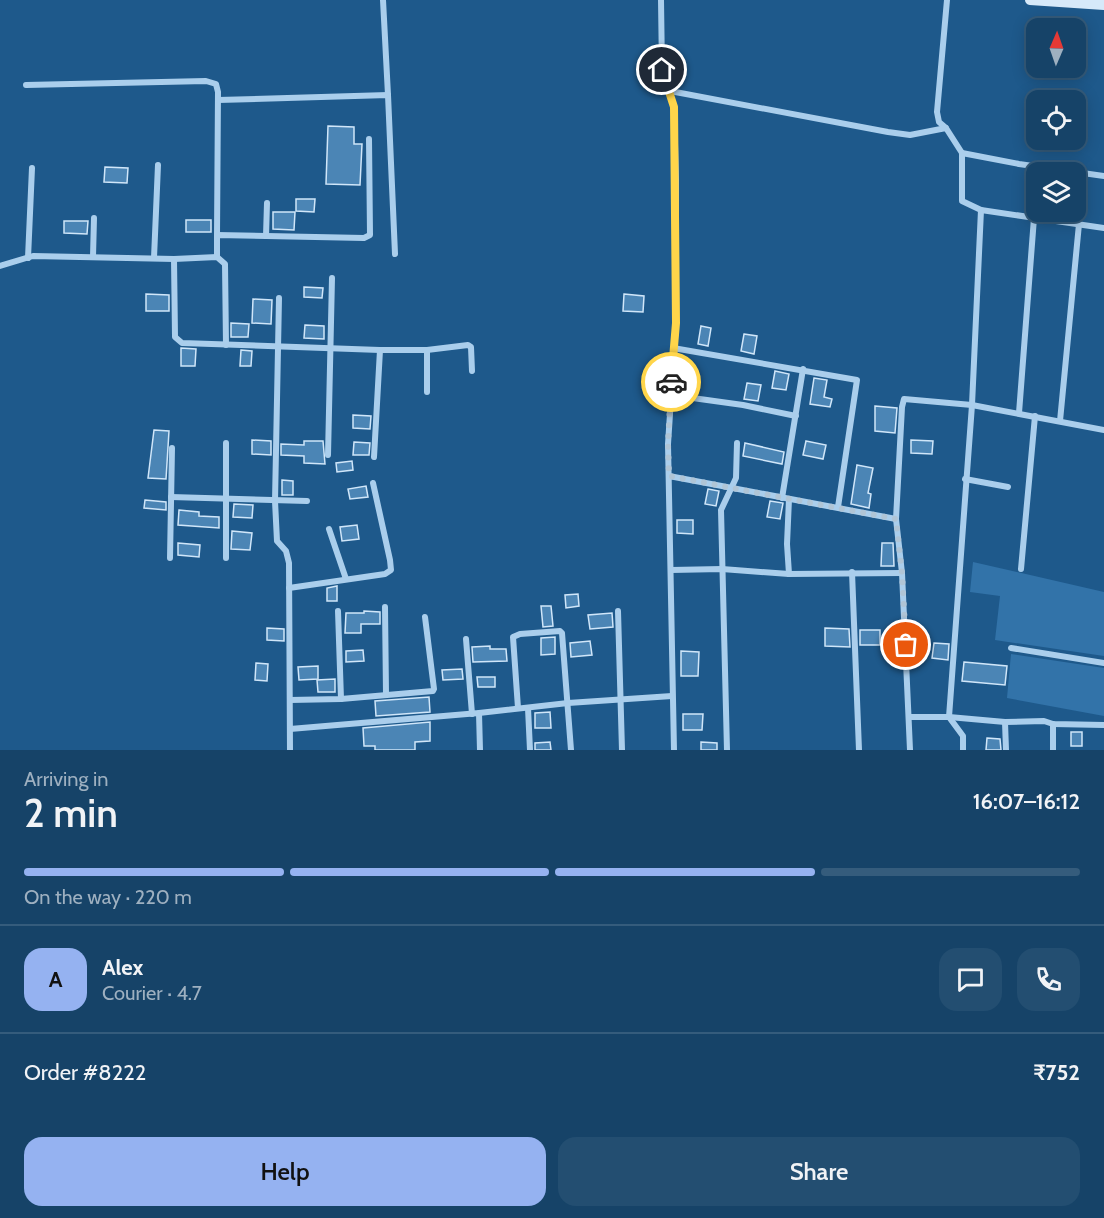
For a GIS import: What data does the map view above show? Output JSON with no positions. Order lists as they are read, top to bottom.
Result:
{
  "north": "top",
  "page": {
    "heading": ["2 min", "Arriving in", "16:07–16:12"],
    "panel": [
      "Alex",
      "Courier · 4.7",
      "Order #8222",
      "₹752"
    ],
    "bar": "On the way · 220 m",
    "round": "A",
    "buttons": ["Help", "Share"]
  }
}
